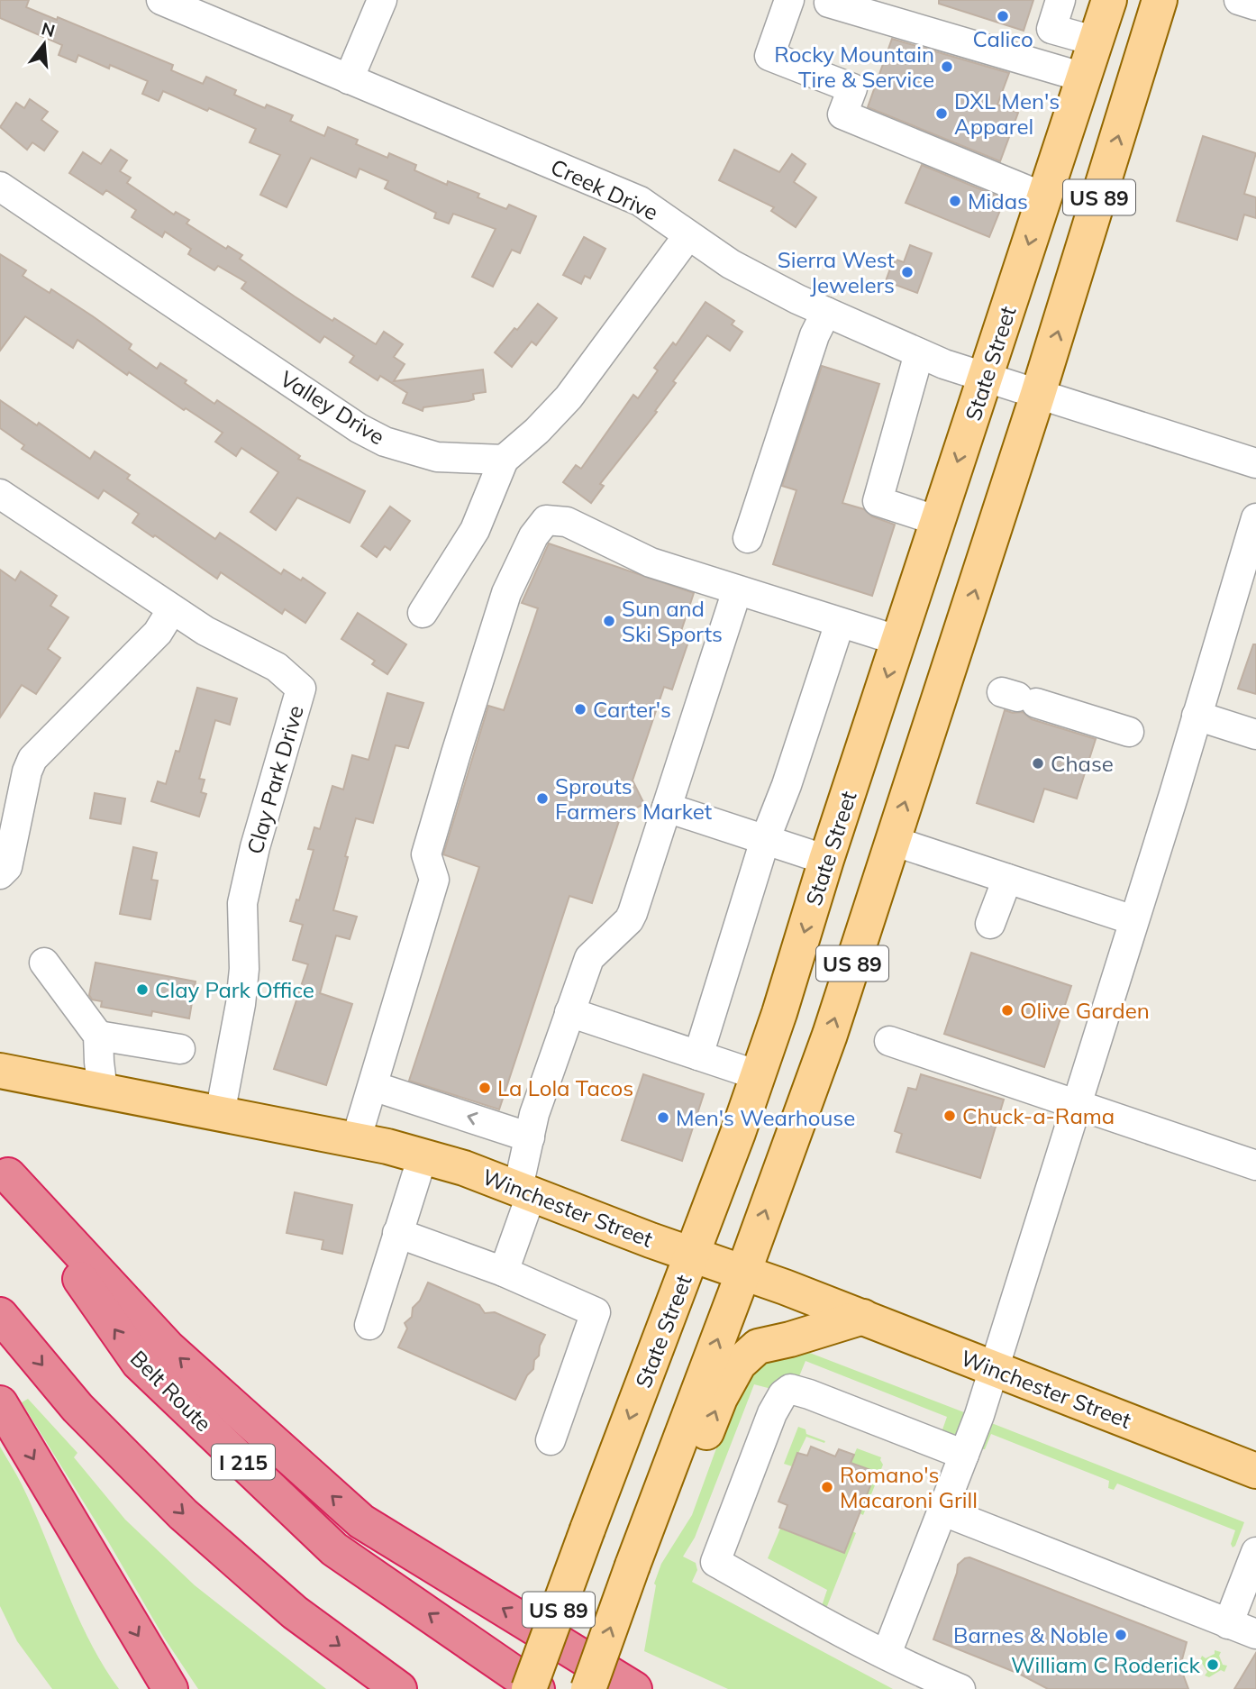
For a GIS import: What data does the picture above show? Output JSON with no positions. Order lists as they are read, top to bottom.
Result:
{
  "streets": {
    "highway": ["Belt Route", "I 215"],
    "main road": ["US 89", "State Street", "Winchester Street"],
    "street": ["Creek Drive", "Valley Drive", "Clay Park Drive"]
  },
  "crossings": [
    ["Creek Drive", "US 89"],
    ["Creek Drive", "State Street"],
    ["US 89", "Winchester Street"],
    ["State Street", "Winchester Street"],
    ["Clay Park Drive", "Winchester Street"]
  ],
  "places": [
    "Calico",
    "Rocky Mountain Tire & Service",
    "DXL Men's Apparel",
    "Midas",
    "Sierra West Jewelers",
    "Sun and Ski Sports",
    "Carter's",
    "Chase",
    "Sprouts Farmers Market",
    "Clay Park Office",
    "Olive Garden",
    "La Lola Tacos",
    "Chuck-a-Rama",
    "Men's Wearhouse",
    "Romano's Macaroni Grill",
    "Barnes & Noble",
    "William C Roderick"
  ],
  "north": "top"
}
